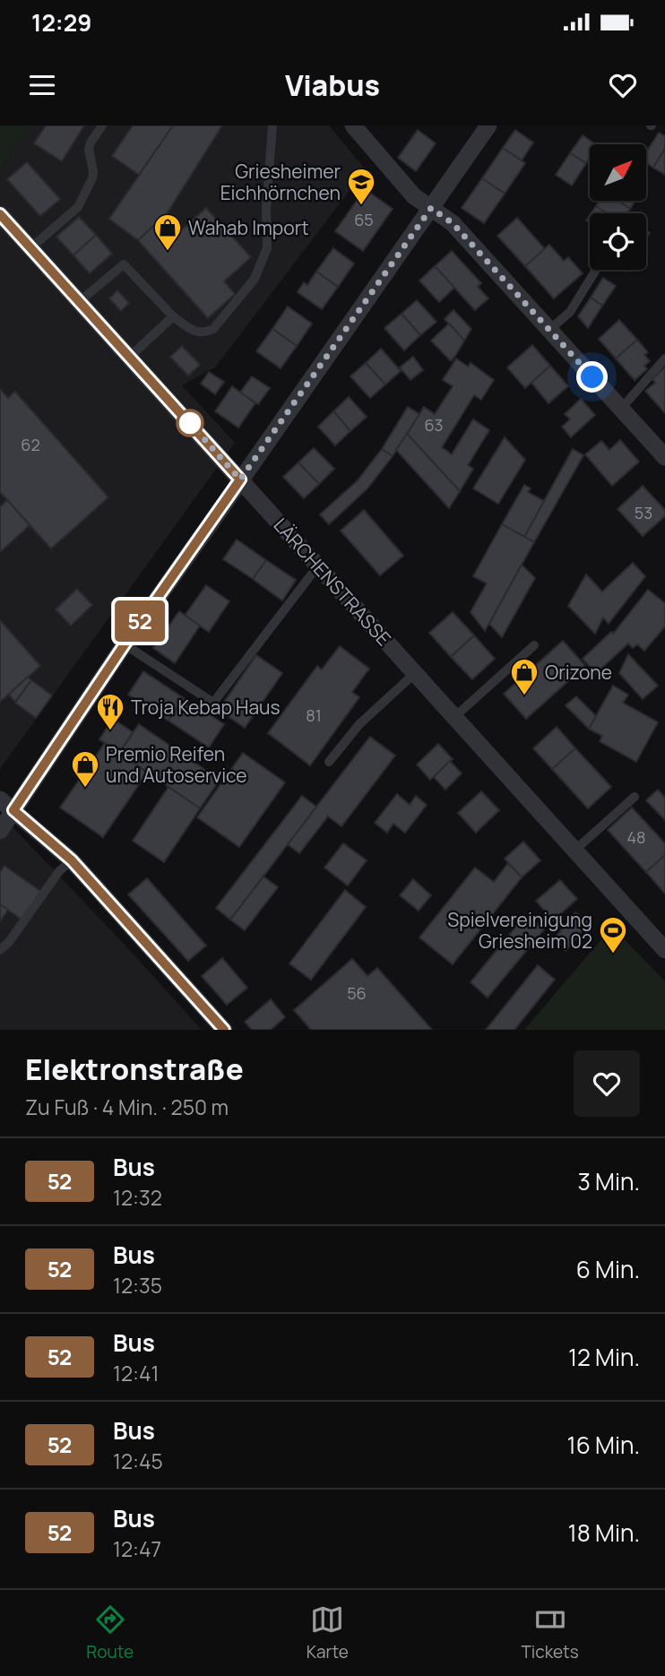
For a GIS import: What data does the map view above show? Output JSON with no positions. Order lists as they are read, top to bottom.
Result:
{
  "streets": {
    "street": ["LÄRCHENSTRASSE"]
  },
  "places": {
    "school or university": ["Griesheimer Eichhörnchen"],
    "shop": ["Wahab Import", "Orizone", "Premio Reifen und Autoservice"],
    "restaurant": ["Troja Kebap Haus"],
    "sports": ["Spielvereinigung Griesheim 02"]
  },
  "lines": ["bus line 52"],
  "house_numbers": [
    "65",
    "63",
    "62",
    "53",
    "81",
    "48",
    "56"
  ],
  "north": "top right",
  "page": {
    "status": "12:29",
    "header": "Viabus",
    "on_map": "52",
    "heading": ["Elektronstraße", "Zu Fuß · 4 Min. · 250 m"],
    "list": [
      {
        "mark": "52",
        "name": "Bus",
        "note": "12:32",
        "value": "3 Min."
      },
      {
        "mark": "52",
        "name": "Bus",
        "note": "12:35",
        "value": "6 Min."
      },
      {
        "mark": "52",
        "name": "Bus",
        "note": "12:41",
        "value": "12 Min."
      },
      {
        "mark": "52",
        "name": "Bus",
        "note": "12:45",
        "value": "16 Min."
      },
      {
        "mark": "52",
        "name": "Bus",
        "note": "12:47",
        "value": "18 Min."
      }
    ],
    "tabs": ["Route", "Karte", "Tickets"]
  }
}
